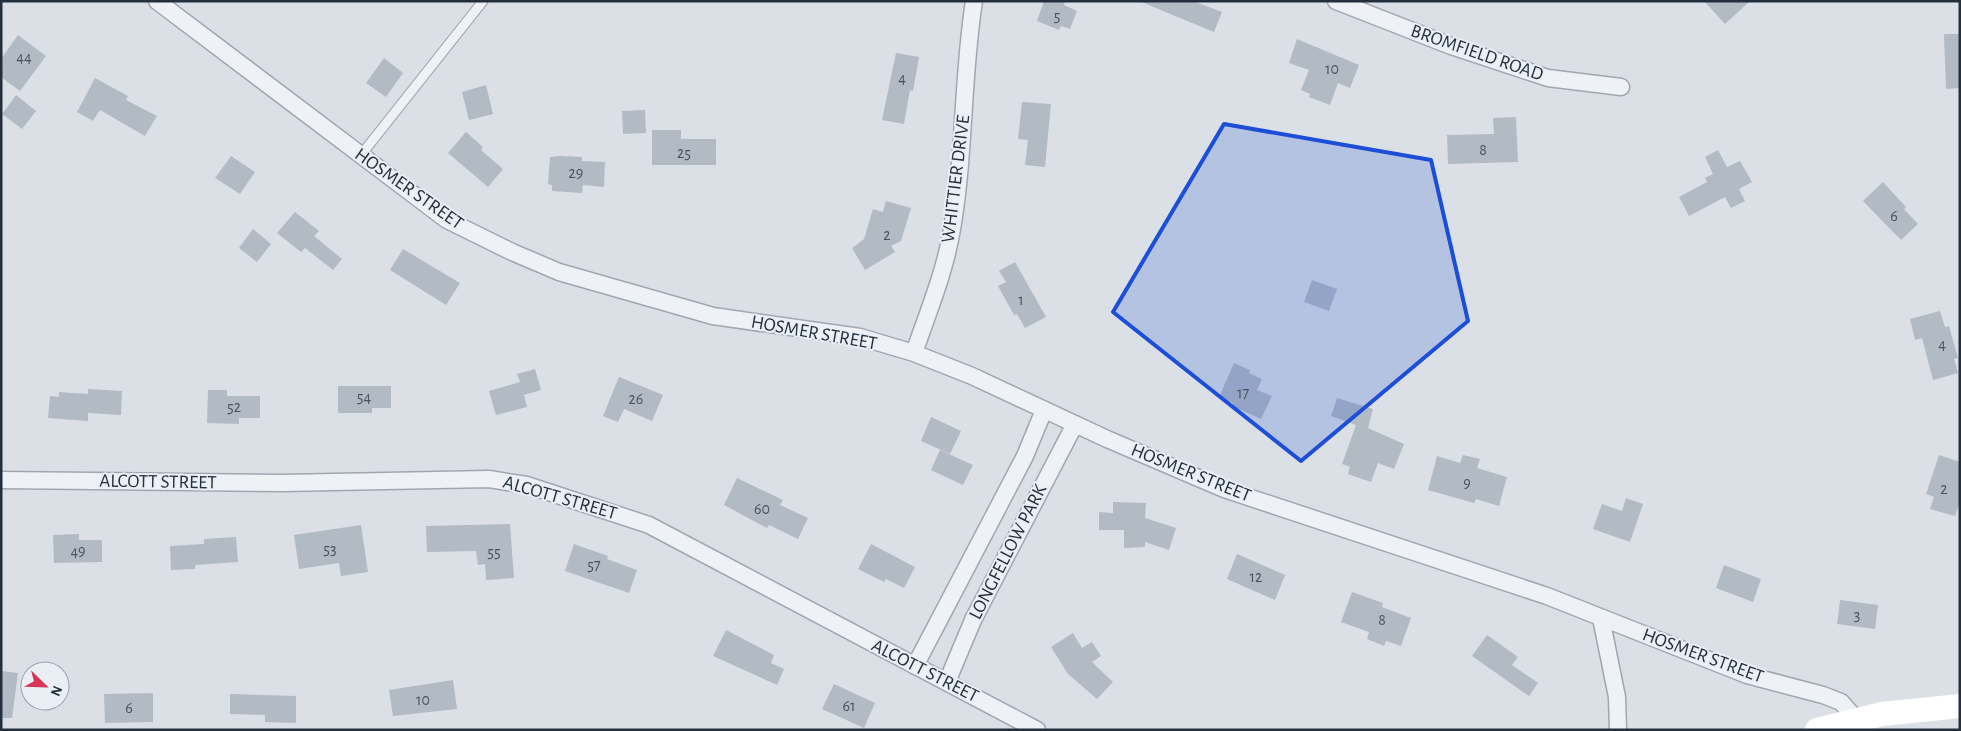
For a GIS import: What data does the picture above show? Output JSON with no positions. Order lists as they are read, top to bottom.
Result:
{
  "streets": {
    "street": [
      "BROMFIELD ROAD",
      "WHITTIER DRIVE",
      "HOSMER STREET",
      "ALCOTT STREET",
      "LONGFELLOW PARK"
    ]
  },
  "crossings": [
    ["WHITTIER DRIVE", "HOSMER STREET"],
    ["HOSMER STREET", "LONGFELLOW PARK"],
    ["ALCOTT STREET", "LONGFELLOW PARK"]
  ],
  "house_numbers": [
    "5",
    "44",
    "10",
    "4",
    "8",
    "25",
    "29",
    "6",
    "2",
    "1",
    "4",
    "17",
    "54",
    "26",
    "52",
    "9",
    "2",
    "60",
    "53",
    "49",
    "55",
    "57",
    "12",
    "3",
    "8",
    "10",
    "61",
    "6"
  ],
  "north": "bottom right"
}
